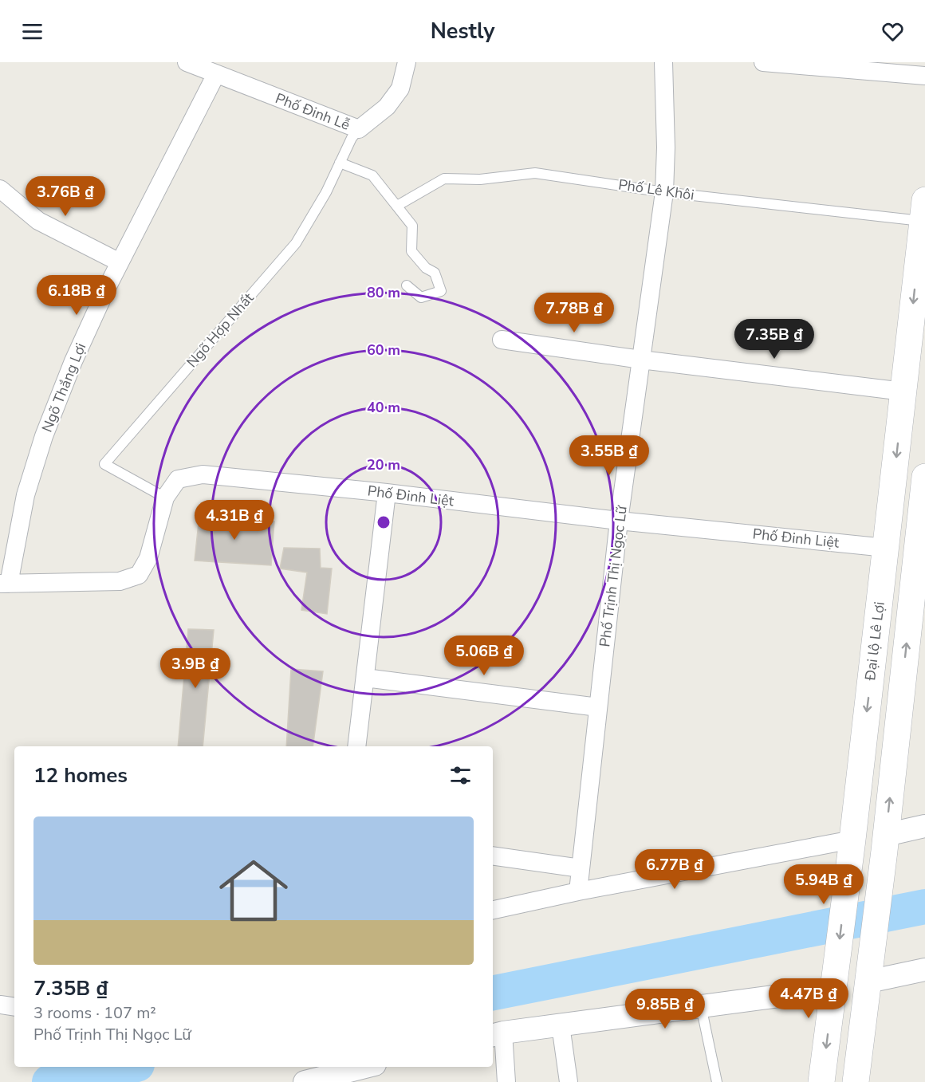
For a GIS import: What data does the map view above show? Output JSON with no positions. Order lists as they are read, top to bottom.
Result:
{
  "streets": {
    "main road": ["Đại lộ Lê Lợi"],
    "street": [
      "Phố Đinh Lễ",
      "Ngõ Thắng Lợi",
      "Phố Đinh Liệt",
      "Phố Trịnh Thị Ngọc Lữ"
    ],
    "lane": ["Phố Lê Khôi", "Ngõ Hợp Nhất"]
  },
  "crossings": [
    ["Phố Đinh Lễ", "Ngõ Hợp Nhất"],
    ["Phố Đinh Lễ", "Ngõ Thắng Lợi"],
    ["Phố Lê Khôi", "Phố Trịnh Thị Ngọc Lữ"],
    ["Phố Lê Khôi", "Đại lộ Lê Lợi"],
    ["Ngõ Hợp Nhất", "Phố Đinh Liệt"],
    ["Ngõ Thắng Lợi", "Phố Đinh Liệt"],
    ["Phố Đinh Liệt", "Phố Trịnh Thị Ngọc Lữ"],
    ["Phố Đinh Liệt", "Đại lộ Lê Lợi"]
  ],
  "page": {
    "header": "Nestly",
    "price": [
      "3.76B ₫",
      "6.18B ₫",
      "7.78B ₫",
      "7.35B ₫",
      "3.55B ₫",
      "4.31B ₫",
      "5.06B ₫",
      "3.9B ₫",
      "6.77B ₫",
      "5.94B ₫",
      "4.47B ₫",
      "9.85B ₫"
    ],
    "heading": "12 homes",
    "list": [
      {
        "name": "7.35B ₫",
        "note": "3 rooms · 107 m² · Phố Trịnh Thị Ngọc Lữ"
      }
    ]
  },
  "rings": [
    "80 m",
    "60 m",
    "40 m",
    "20 m"
  ]
}
